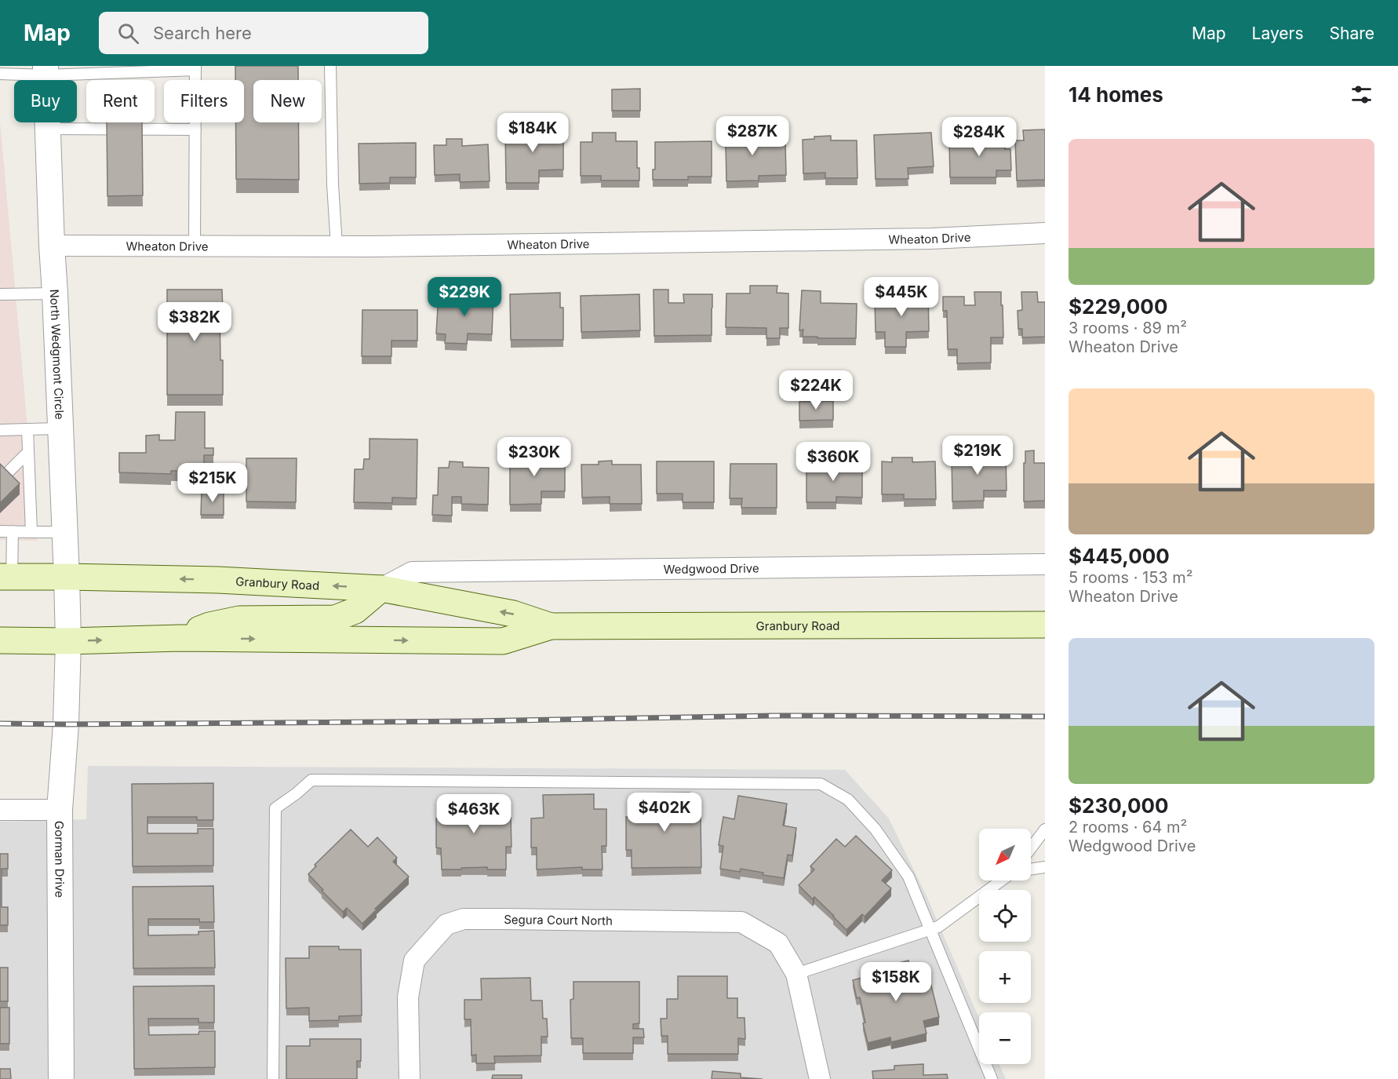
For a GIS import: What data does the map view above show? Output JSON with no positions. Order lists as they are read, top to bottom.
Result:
{
  "streets": {
    "main road": ["Granbury Road"],
    "street": [
      "Wheaton Drive",
      "North Wedgmont Circle",
      "Wedgwood Drive",
      "Gorman Drive",
      "Segura Court North"
    ]
  },
  "crossings": [
    ["Wheaton Drive", "North Wedgmont Circle"],
    ["North Wedgmont Circle", "Granbury Road"],
    ["North Wedgmont Circle", "Gorman Drive"],
    ["Wedgwood Drive", "Granbury Road"],
    ["Granbury Road", "Gorman Drive"]
  ],
  "north": "bottom left",
  "page": {
    "header": "Map",
    "search": "Search here",
    "nav": ["Map", "Layers", "Share"],
    "heading": "14 homes",
    "chip": [
      "Buy",
      "Rent",
      "Filters",
      "New"
    ],
    "price": [
      "$184K",
      "$287K",
      "$284K",
      "$229K",
      "$445K",
      "$382K",
      "$224K",
      "$219K",
      "$230K",
      "$360K",
      "$215K",
      "$402K",
      "$463K",
      "$158K"
    ],
    "list": [
      {
        "name": "$229,000",
        "note": "3 rooms · 89 m² · Wheaton Drive"
      },
      {
        "name": "$445,000",
        "note": "5 rooms · 153 m² · Wheaton Drive"
      },
      {
        "name": "$230,000",
        "note": "2 rooms · 64 m² · Wedgwood Drive"
      }
    ],
    "map_buttons": ["+", "−"]
  }
}
